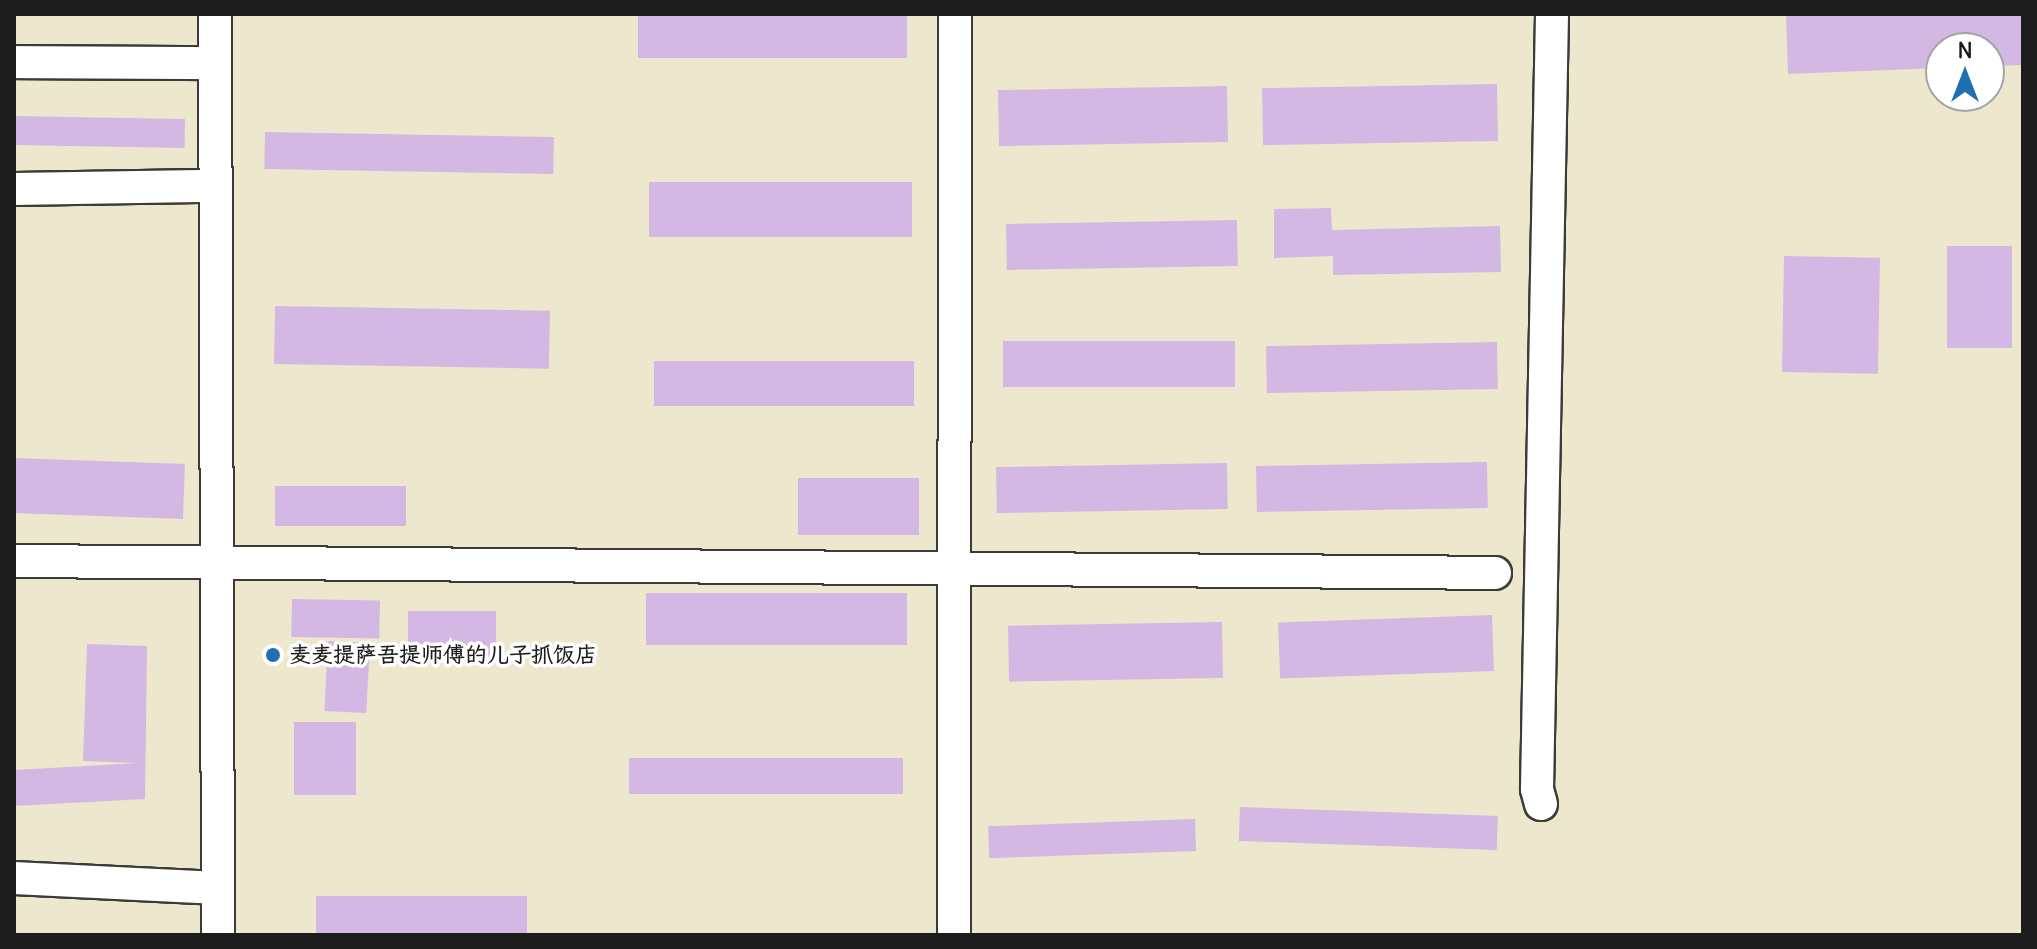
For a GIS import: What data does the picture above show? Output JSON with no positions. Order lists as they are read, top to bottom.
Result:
{
  "places": ["麦麦提萨吾提师傅的儿子抓饭店"],
  "north": "top"
}
